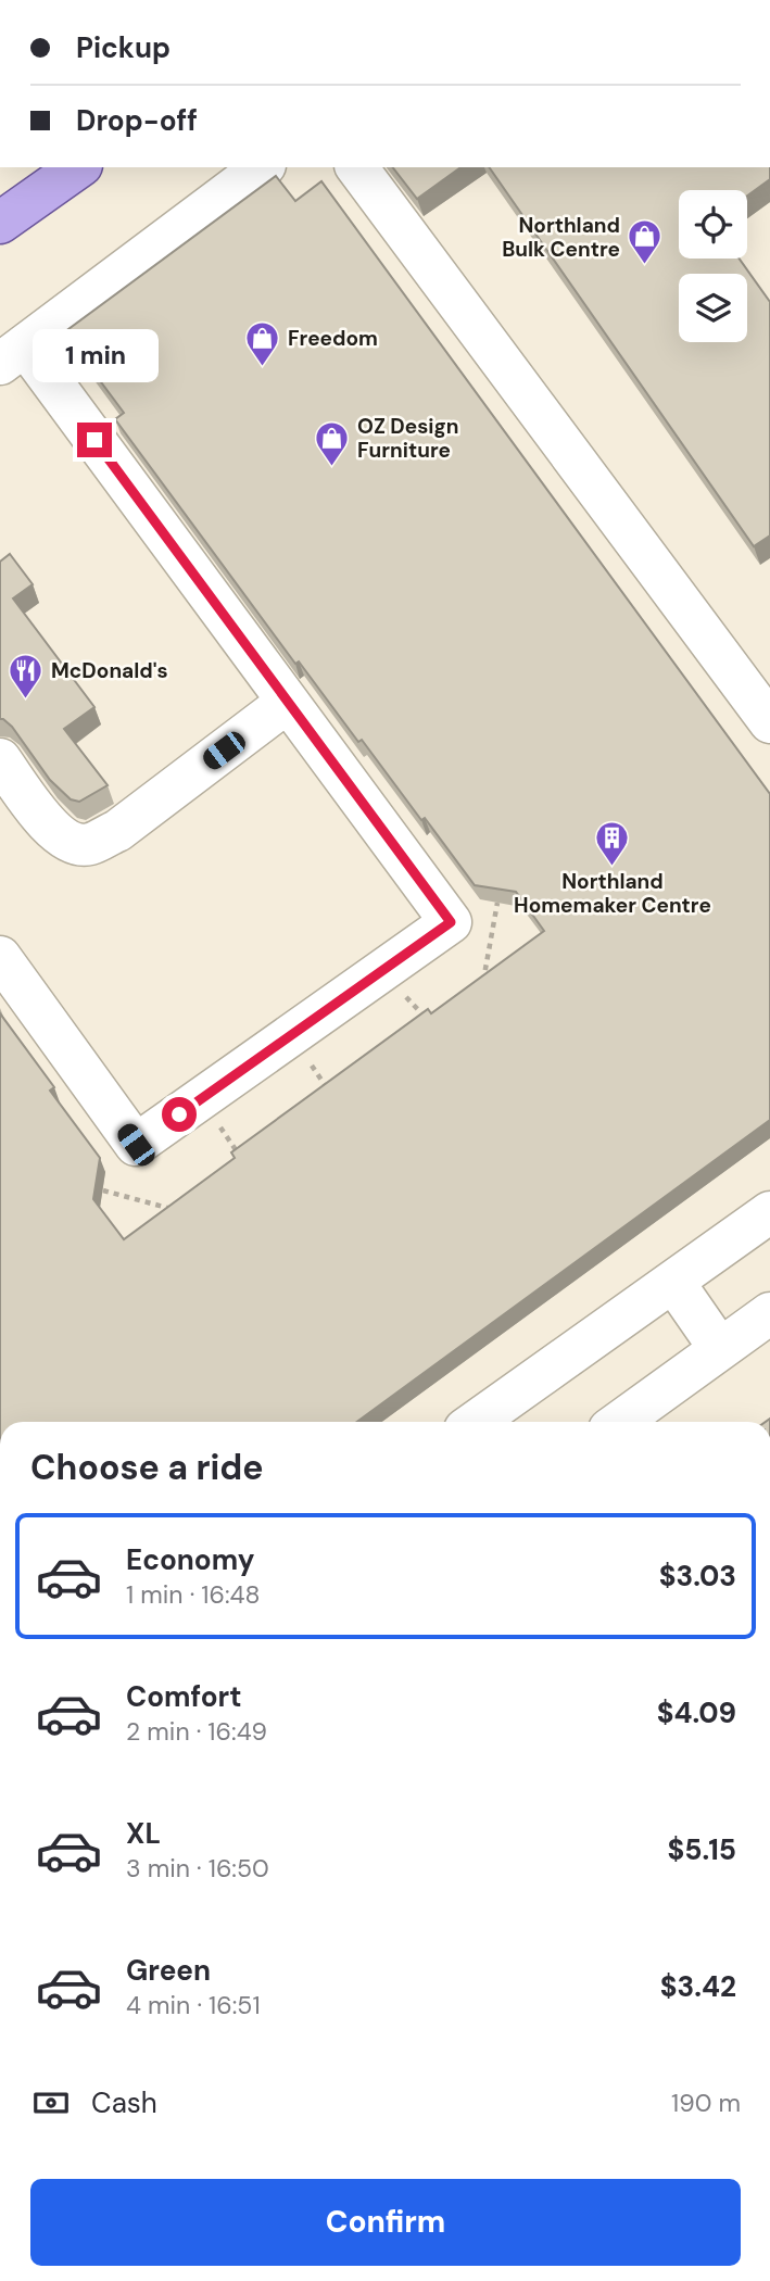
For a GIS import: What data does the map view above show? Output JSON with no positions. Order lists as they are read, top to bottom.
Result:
{
  "places": {
    "shop": ["Northland Bulk Centre", "Freedom", "OZ Design Furniture"],
    "restaurant": ["McDonald's"],
    "building": ["Northland Homemaker Centre"]
  },
  "page": {
    "banner": ["Pickup", "Drop-off"],
    "bubble": "1 min",
    "heading": "Choose a ride",
    "list": [
      {
        "name": "Economy",
        "note": "1 min · 16:48",
        "value": "$3.03"
      },
      {
        "name": "Comfort",
        "note": "2 min · 16:49",
        "value": "$4.09"
      },
      {
        "name": "XL",
        "note": "3 min · 16:50",
        "value": "$5.15"
      },
      {
        "name": "Green",
        "note": "4 min · 16:51",
        "value": "$3.42"
      }
    ],
    "pay": ["Cash", "190 m"],
    "buttons": "Confirm"
  }
}
